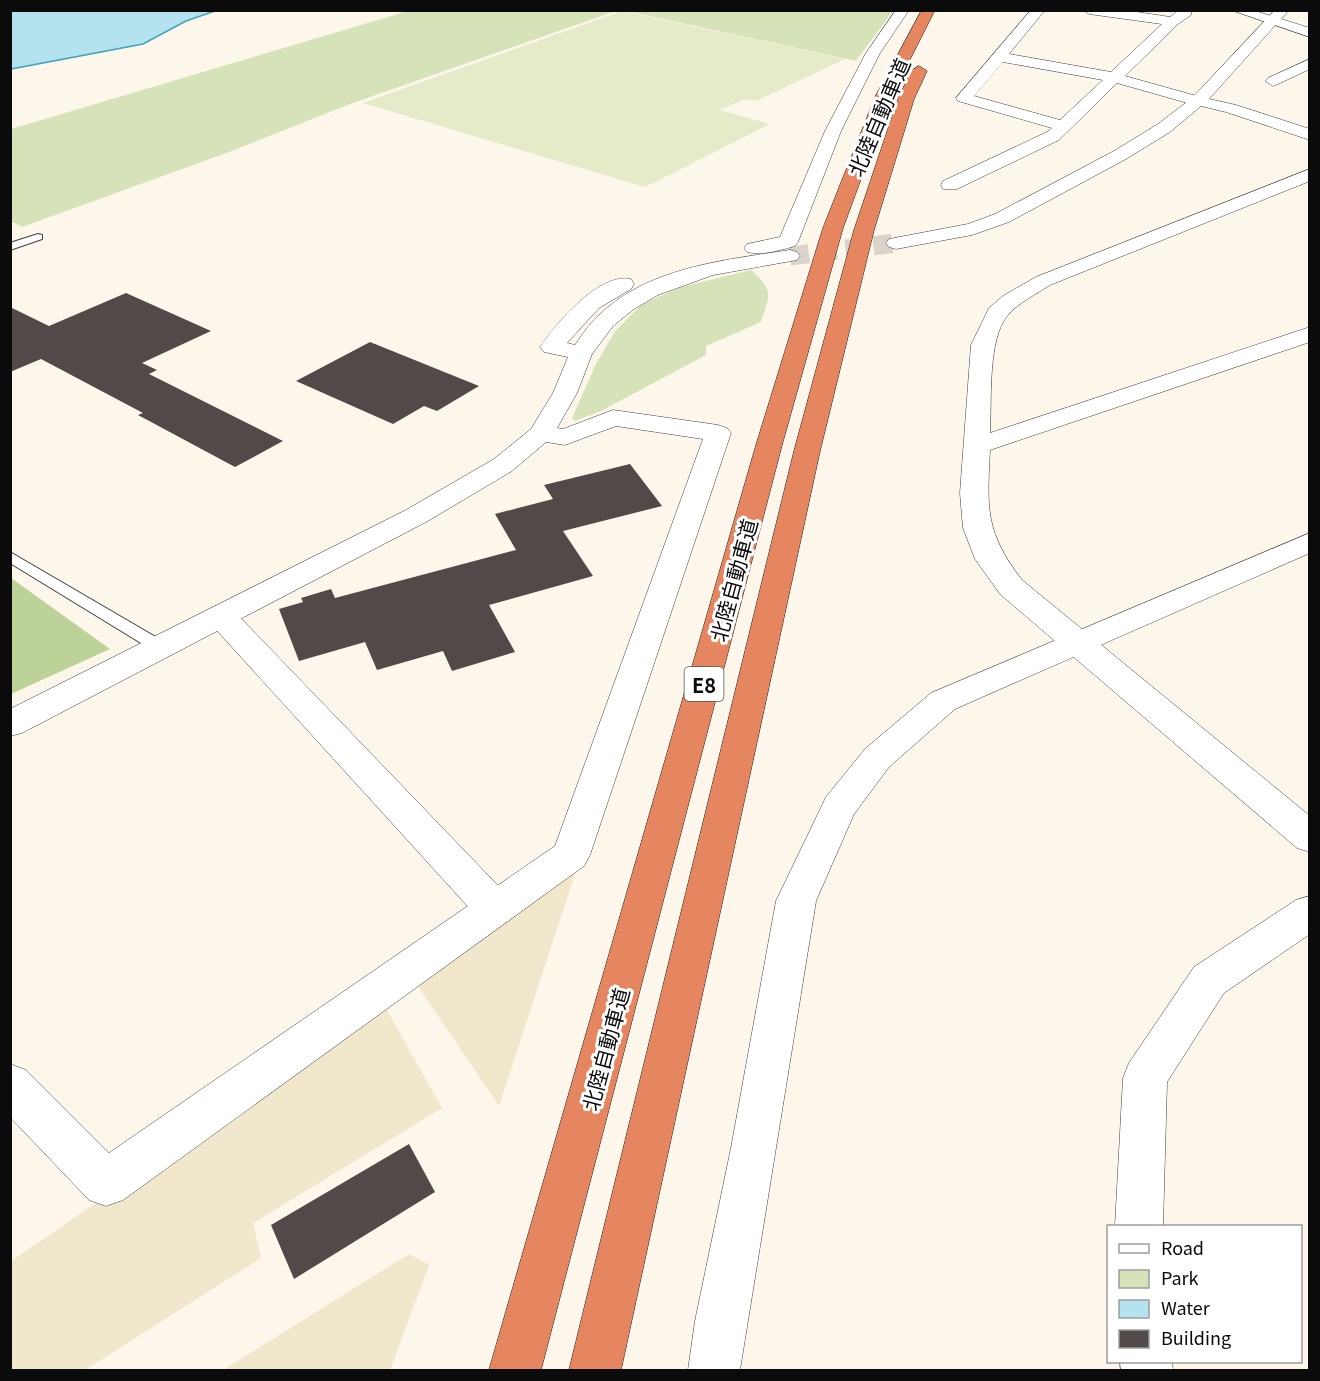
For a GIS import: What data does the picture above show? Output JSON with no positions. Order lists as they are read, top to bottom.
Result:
{
  "streets": {
    "highway": ["北陸自動車道", "E8"]
  },
  "legend": [
    "Road",
    "Park",
    "Water",
    "Building"
  ]
}
